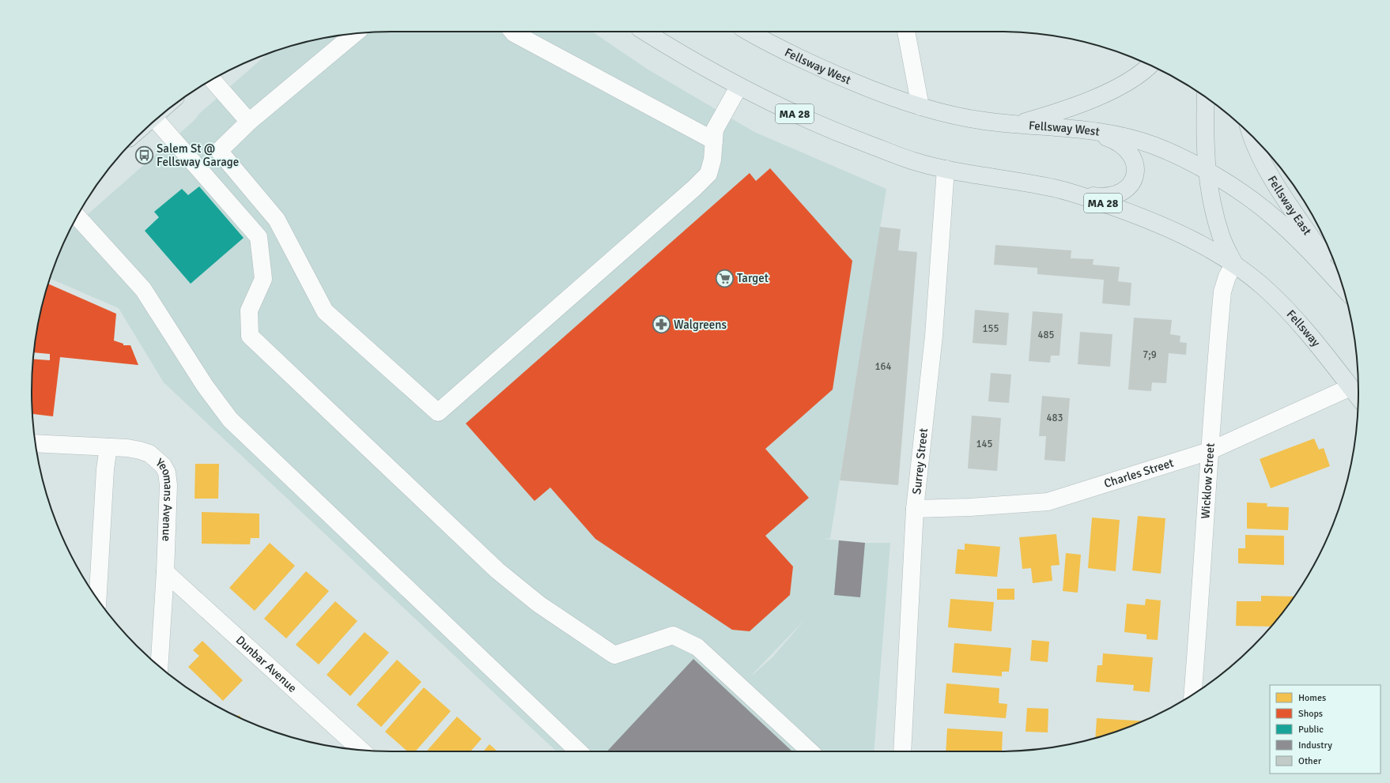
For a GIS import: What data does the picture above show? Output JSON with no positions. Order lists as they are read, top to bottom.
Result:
{
  "streets": {
    "main road": [
      "Fellsway West",
      "MA 28",
      "Fellsway East",
      "Fellsway"
    ],
    "street": [
      "Surrey Street",
      "Charles Street",
      "Wicklow Street",
      "Yeomans Avenue",
      "Dunbar Avenue"
    ]
  },
  "crossings": [
    ["MA 28", "Fellsway"],
    ["MA 28", "Surrey Street"],
    ["MA 28", "Wicklow Street"],
    ["Fellsway", "Charles Street"],
    ["Fellsway", "Wicklow Street"],
    ["Surrey Street", "Charles Street"],
    ["Charles Street", "Wicklow Street"],
    ["Yeomans Avenue", "Dunbar Avenue"]
  ],
  "places": {
    "bus stop": ["Salem St @ Fellsway Garage"],
    "supermarket": ["Target"],
    "pharmacy": ["Walgreens"]
  },
  "house_numbers": [
    "155",
    "485",
    "7;9",
    "164",
    "483",
    "145"
  ],
  "legend": [
    "Homes",
    "Shops",
    "Public",
    "Industry",
    "Other"
  ]
}
